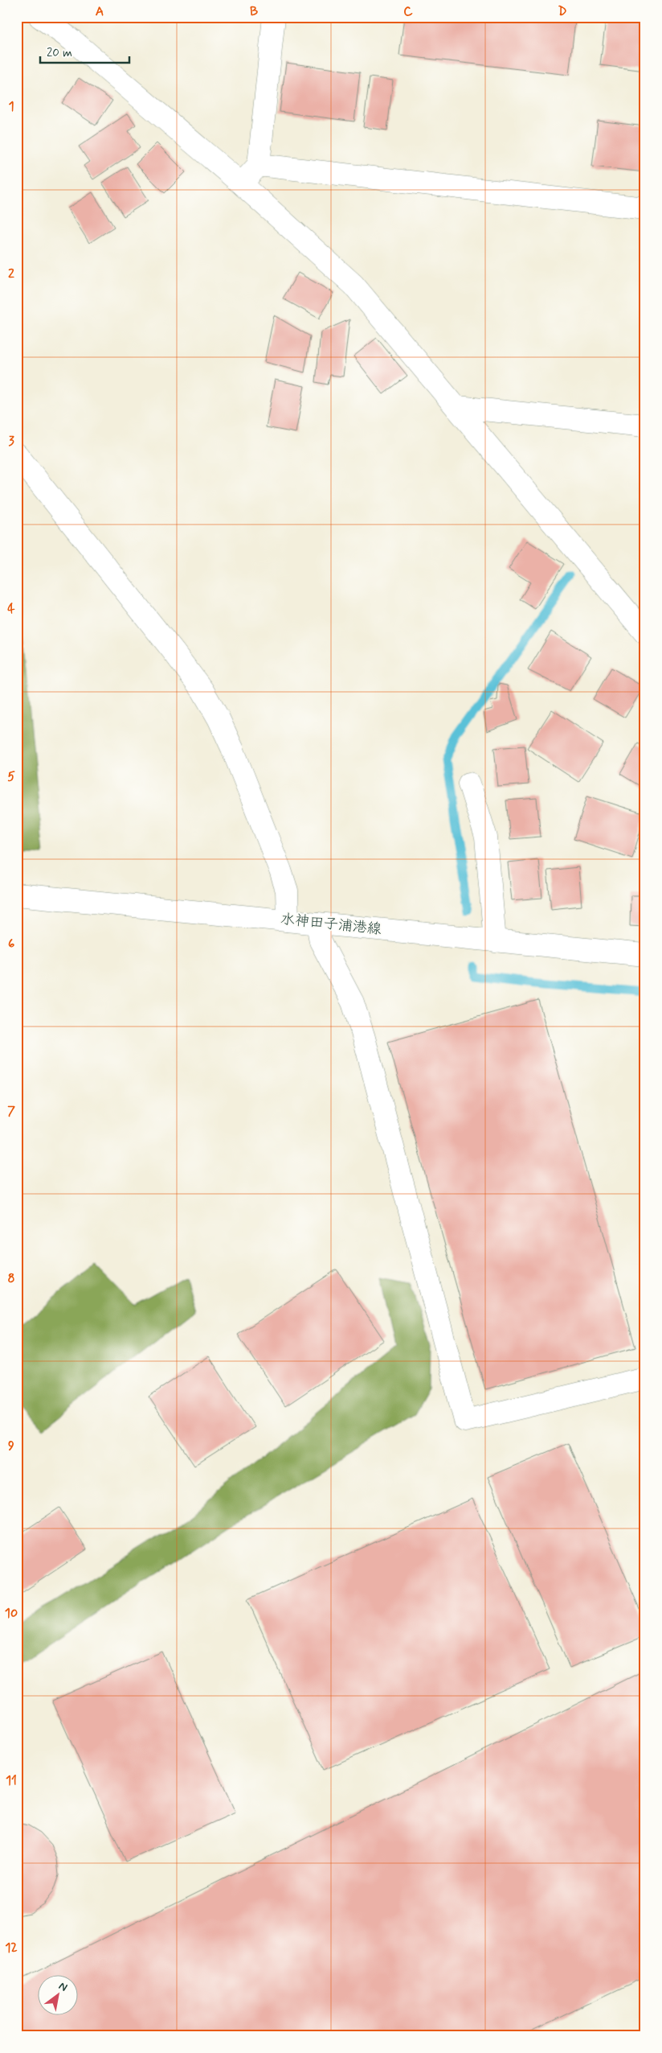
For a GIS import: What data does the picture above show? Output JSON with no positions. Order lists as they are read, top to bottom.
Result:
{
  "streets": {
    "street": ["水神田子浦港線"]
  },
  "scale_bar": "20 m",
  "north": "top right",
  "grid": {
    "columns": [
      "A",
      "B",
      "C",
      "D"
    ],
    "rows": [
      "1",
      "2",
      "3",
      "4",
      "5",
      "6",
      "7",
      "8",
      "9",
      "10",
      "11",
      "12"
    ]
  }
}
